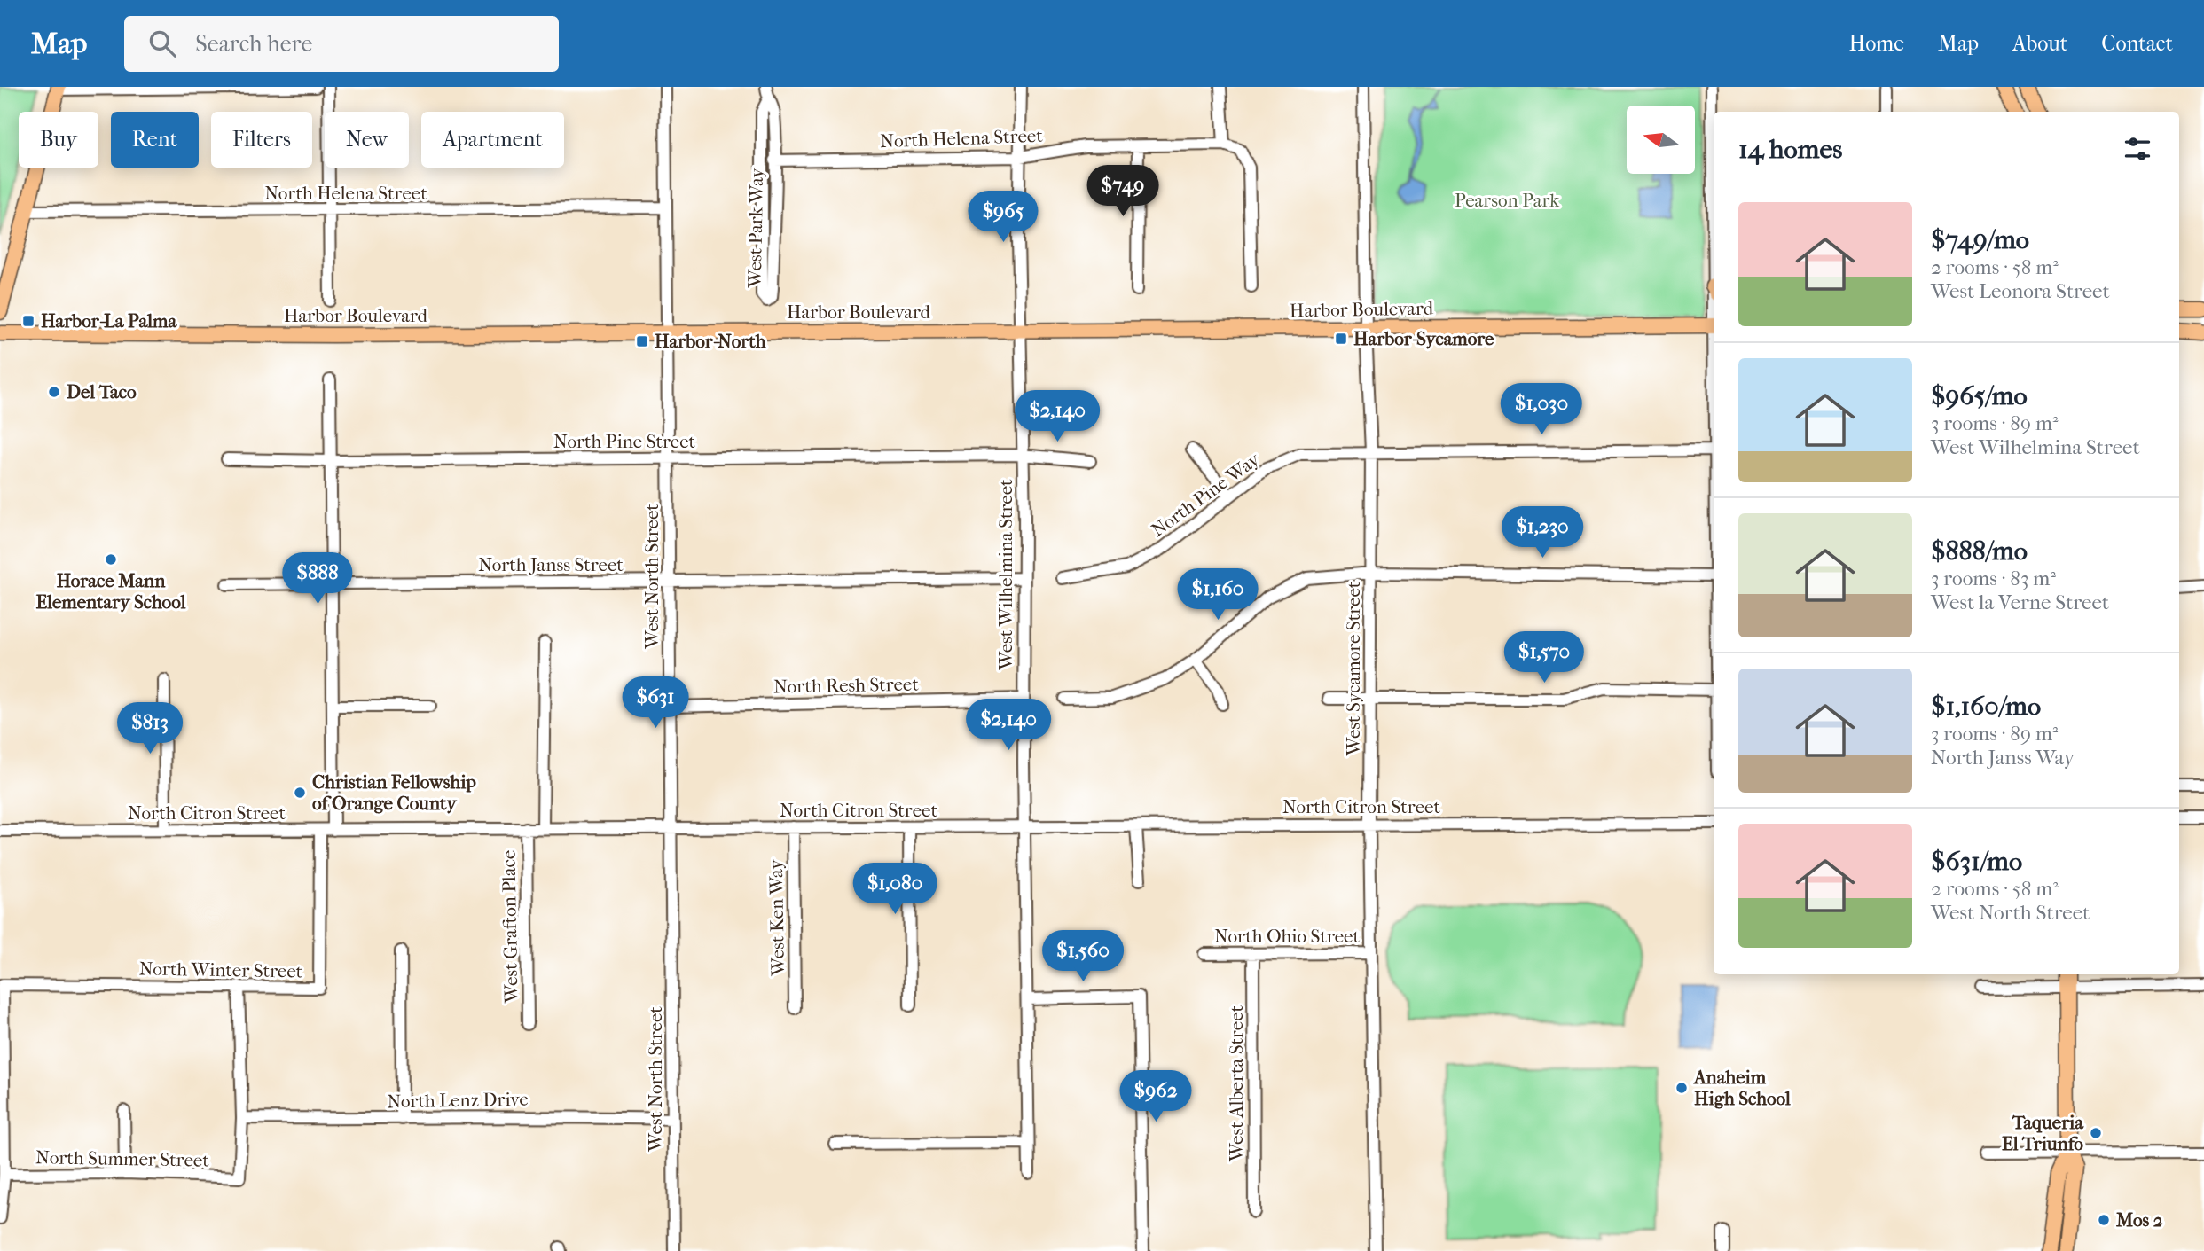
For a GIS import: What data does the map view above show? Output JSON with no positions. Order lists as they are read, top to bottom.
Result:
{
  "streets": {
    "main road": ["Harbor Boulevard"],
    "street": [
      "North Helena Street",
      "West Park Way",
      "North Pine Street",
      "North Pine Way",
      "North Janss Street",
      "West Wilhelmina Street",
      "West North Street",
      "West Sycamore Street",
      "North Resh Street",
      "North Citron Street",
      "West Ken Way",
      "West Grafton Place",
      "North Ohio Street",
      "North Winter Street",
      "West Alberta Street",
      "North Lenz Drive",
      "North Summer Street"
    ]
  },
  "crossings": [
    ["North Helena Street", "West Park Way"],
    ["North Helena Street", "West Wilhelmina Street"],
    ["North Helena Street", "West North Street"],
    ["Harbor Boulevard", "West Wilhelmina Street"],
    ["Harbor Boulevard", "West North Street"],
    ["Harbor Boulevard", "West Sycamore Street"],
    ["North Pine Street", "West Wilhelmina Street"],
    ["North Pine Street", "West North Street"],
    ["North Pine Way", "West Sycamore Street"],
    ["North Janss Street", "West Wilhelmina Street"],
    ["North Janss Street", "West North Street"],
    ["West Wilhelmina Street", "North Resh Street"],
    ["West Wilhelmina Street", "North Citron Street"],
    ["West North Street", "North Resh Street"],
    ["West North Street", "North Citron Street"],
    ["West North Street", "North Lenz Drive"],
    ["West Sycamore Street", "North Citron Street"],
    ["West Sycamore Street", "North Ohio Street"],
    ["North Citron Street", "West Ken Way"],
    ["North Citron Street", "West Grafton Place"],
    ["North Citron Street", "North Winter Street"],
    ["North Ohio Street", "West Alberta Street"],
    ["North Winter Street", "North Summer Street"],
    ["North Lenz Drive", "North Summer Street"]
  ],
  "parks": ["Pearson Park"],
  "places": {
    "transit": ["Harbor-La Palma", "Harbor-Sycamore", "Harbor-North"],
    "other": [
      "Del Taco",
      "Horace Mann Elementary School",
      "Christian Fellowship of Orange County",
      "Anaheim High School",
      "Taqueria El Triunfo",
      "Mos 2"
    ]
  },
  "north": "left",
  "page": {
    "header": "Map",
    "search": "Search here",
    "nav": [
      "Home",
      "Map",
      "About",
      "Contact"
    ],
    "chip": [
      "Buy",
      "Rent",
      "Filters",
      "New",
      "Apartment"
    ],
    "heading": "14 homes",
    "price": [
      "$749",
      "$965",
      "$1,030",
      "$2,140",
      "$1,230",
      "$888",
      "$1,160",
      "$1,570",
      "$631",
      "$2,140",
      "$813",
      "$1,080",
      "$1,560",
      "$962"
    ],
    "list": [
      {
        "name": "$749/mo",
        "note": "2 rooms · 58 m² · West Leonora Street"
      },
      {
        "name": "$965/mo",
        "note": "3 rooms · 89 m² · West Wilhelmina Street"
      },
      {
        "name": "$888/mo",
        "note": "3 rooms · 83 m² · West la Verne Street"
      },
      {
        "name": "$1,160/mo",
        "note": "3 rooms · 89 m² · North Janss Way"
      },
      {
        "name": "$631/mo",
        "note": "2 rooms · 58 m² · West North Street"
      }
    ]
  }
}
